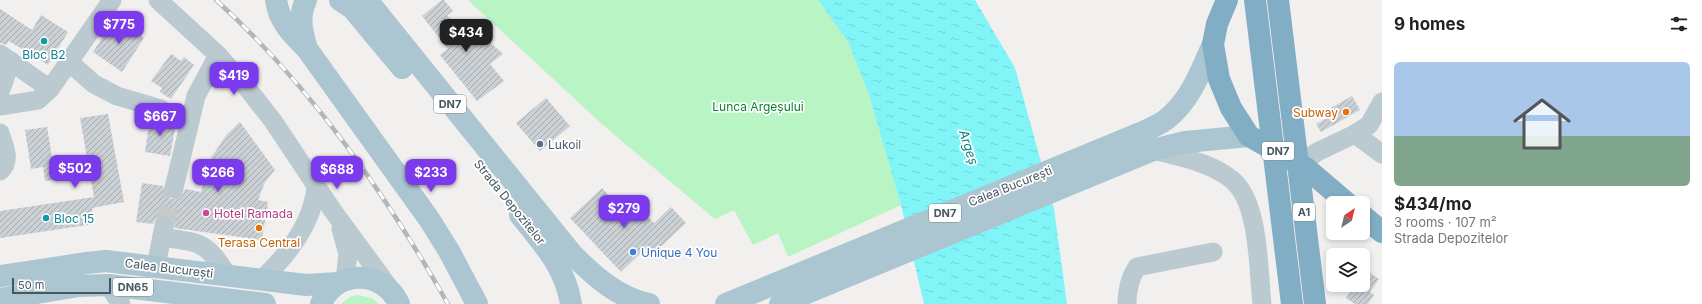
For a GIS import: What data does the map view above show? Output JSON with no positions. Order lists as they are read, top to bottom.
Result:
{
  "streets": {
    "highway": ["DN7", "A1"],
    "main road": ["Calea București", "Strada Depozitelor", "DN65"]
  },
  "crossings": [
    ["DN7", "Calea București"]
  ],
  "water": ["Argeș"],
  "parks": ["Lunca Argeșului"],
  "places": [
    "Bloc B2",
    "Subway",
    "Lukoil",
    "Hotel Ramada",
    "Bloc 15",
    "Terasa Central",
    "Unique 4 You"
  ],
  "scale_bar": "50 m",
  "north": "top right",
  "page": {
    "heading": "9 homes",
    "price": [
      "$775",
      "$434",
      "$419",
      "$667",
      "$502",
      "$688",
      "$266",
      "$233",
      "$279"
    ],
    "list": [
      {
        "name": "$434/mo",
        "note": "3 rooms · 107 m² · Strada Depozitelor"
      }
    ],
    "scale": "50 m"
  }
}
